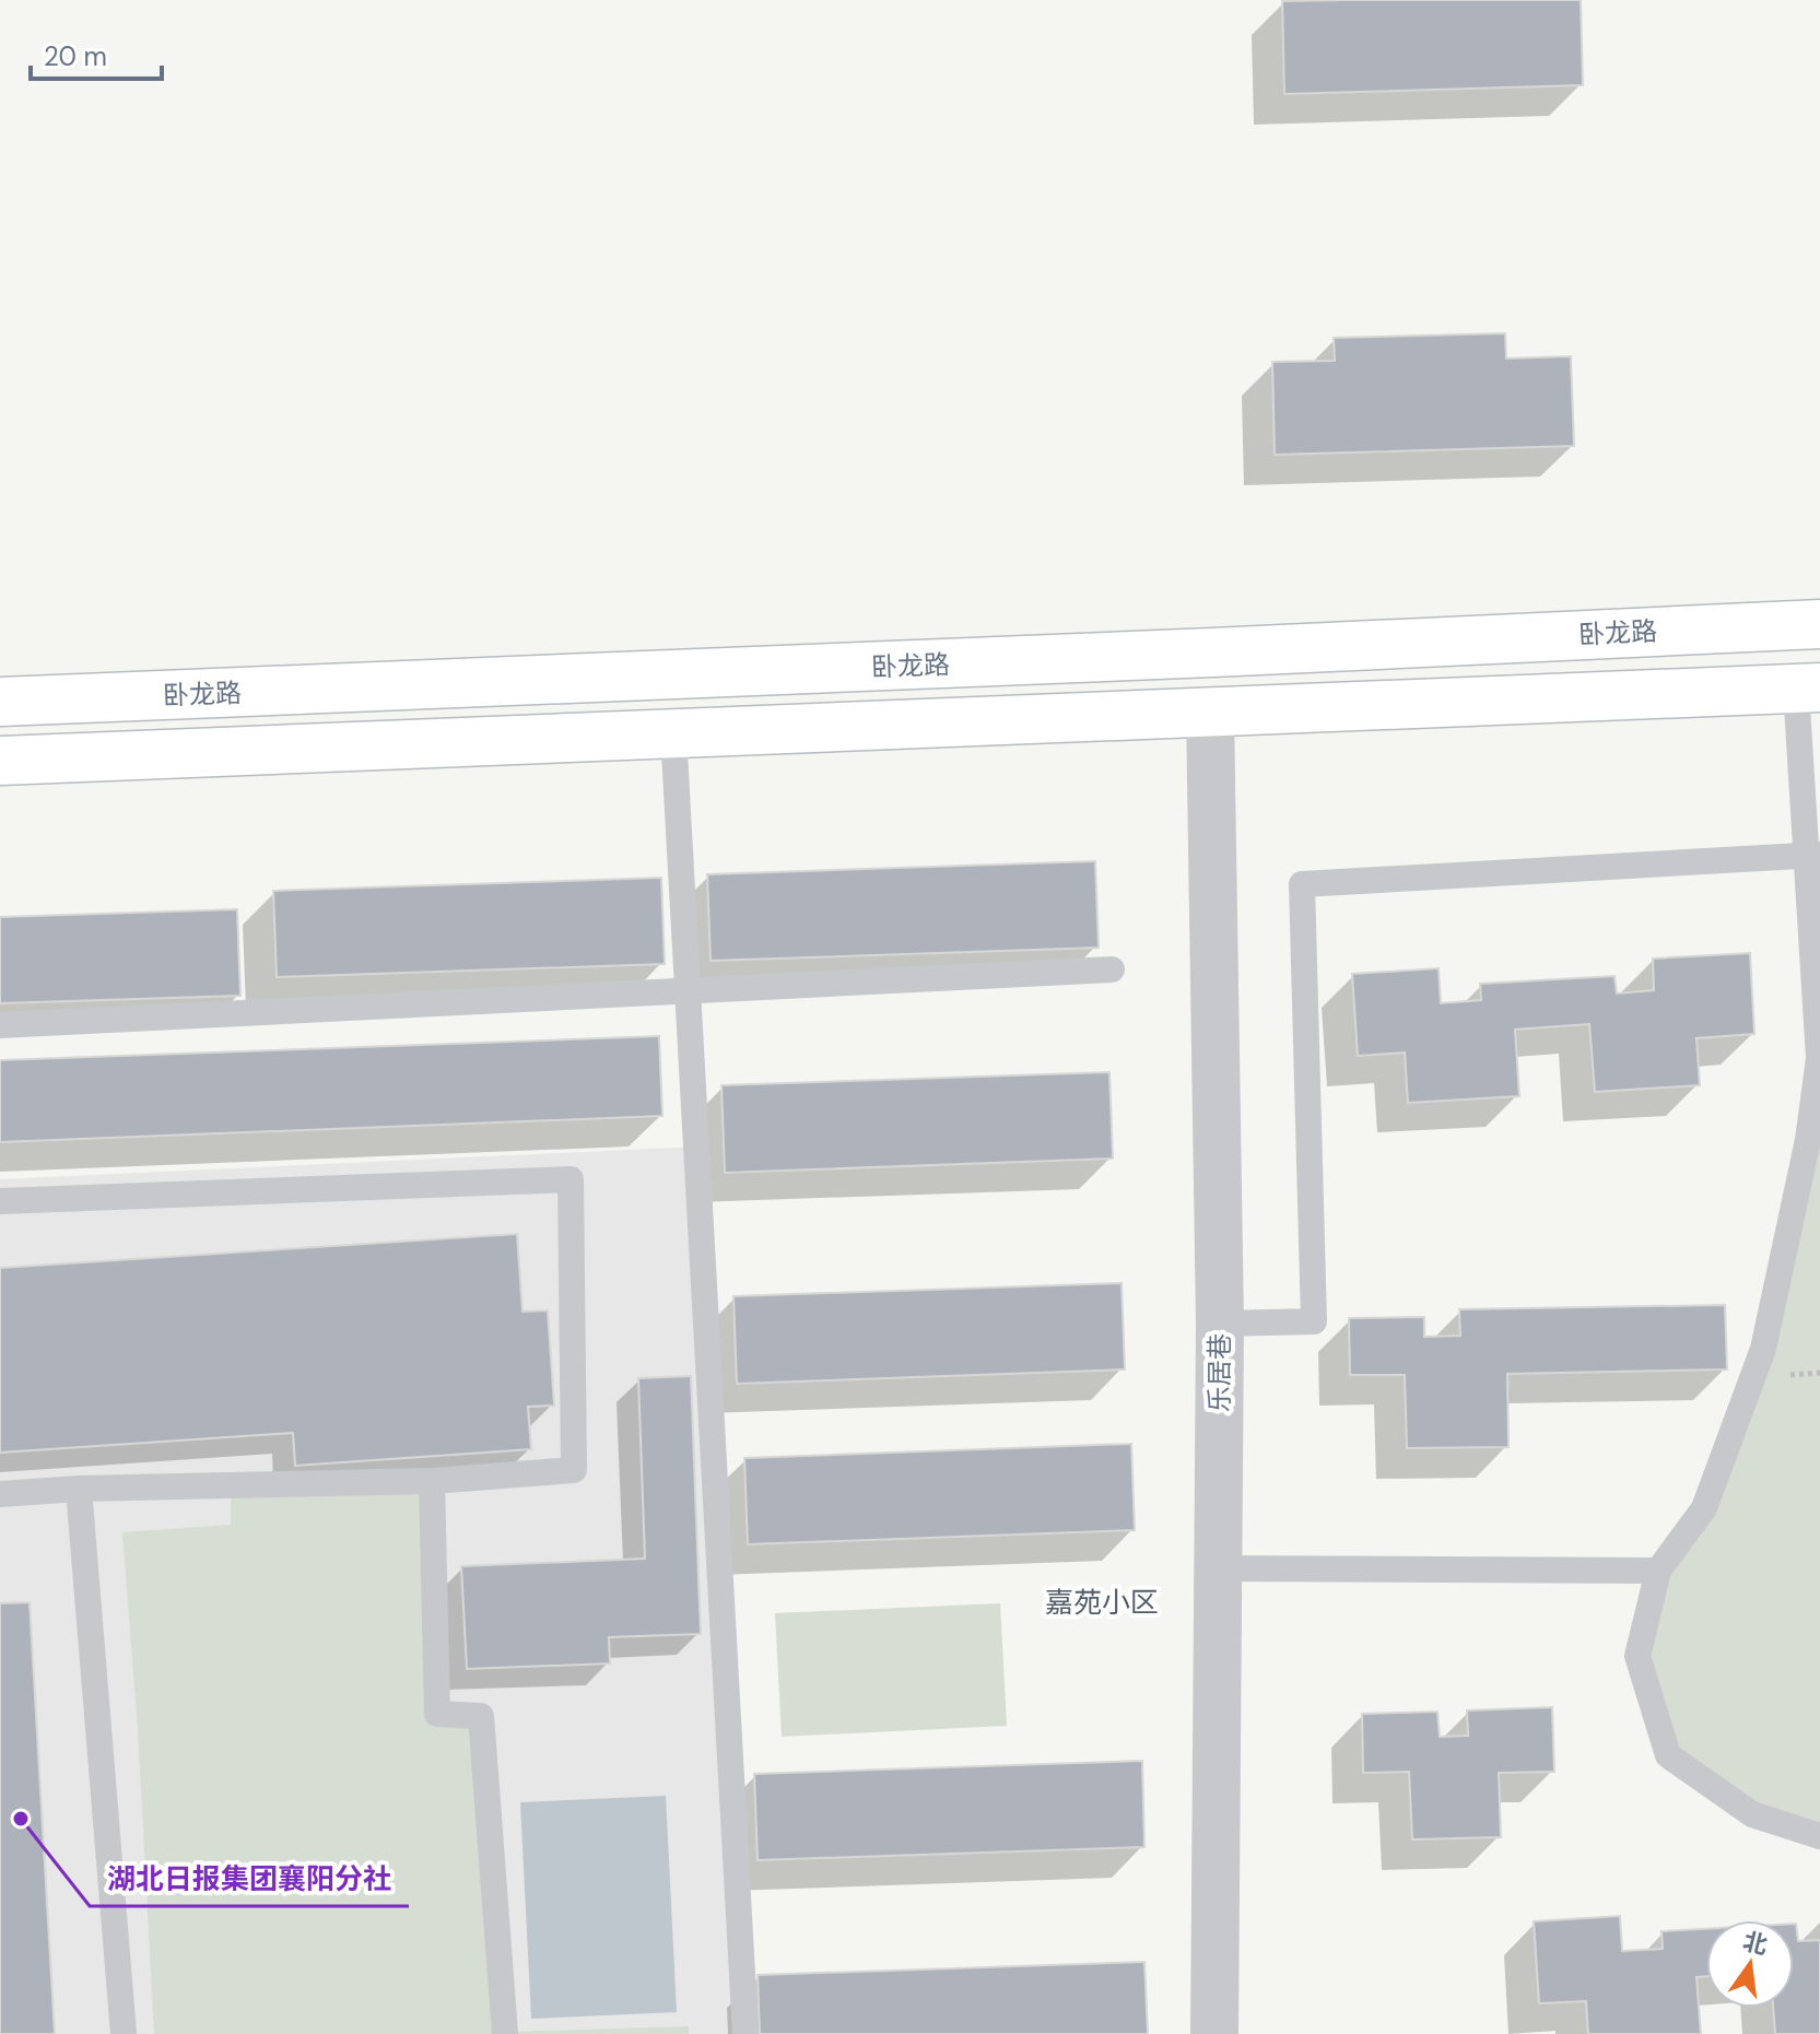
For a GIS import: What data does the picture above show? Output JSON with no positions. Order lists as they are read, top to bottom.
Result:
{
  "streets": {
    "main road": ["卧龙路"],
    "street": ["乐居巷"]
  },
  "districts": ["嘉苑小区"],
  "places": ["湖北日报集团襄阳分社"],
  "scale_bar": "20 m",
  "north": "top"
}
